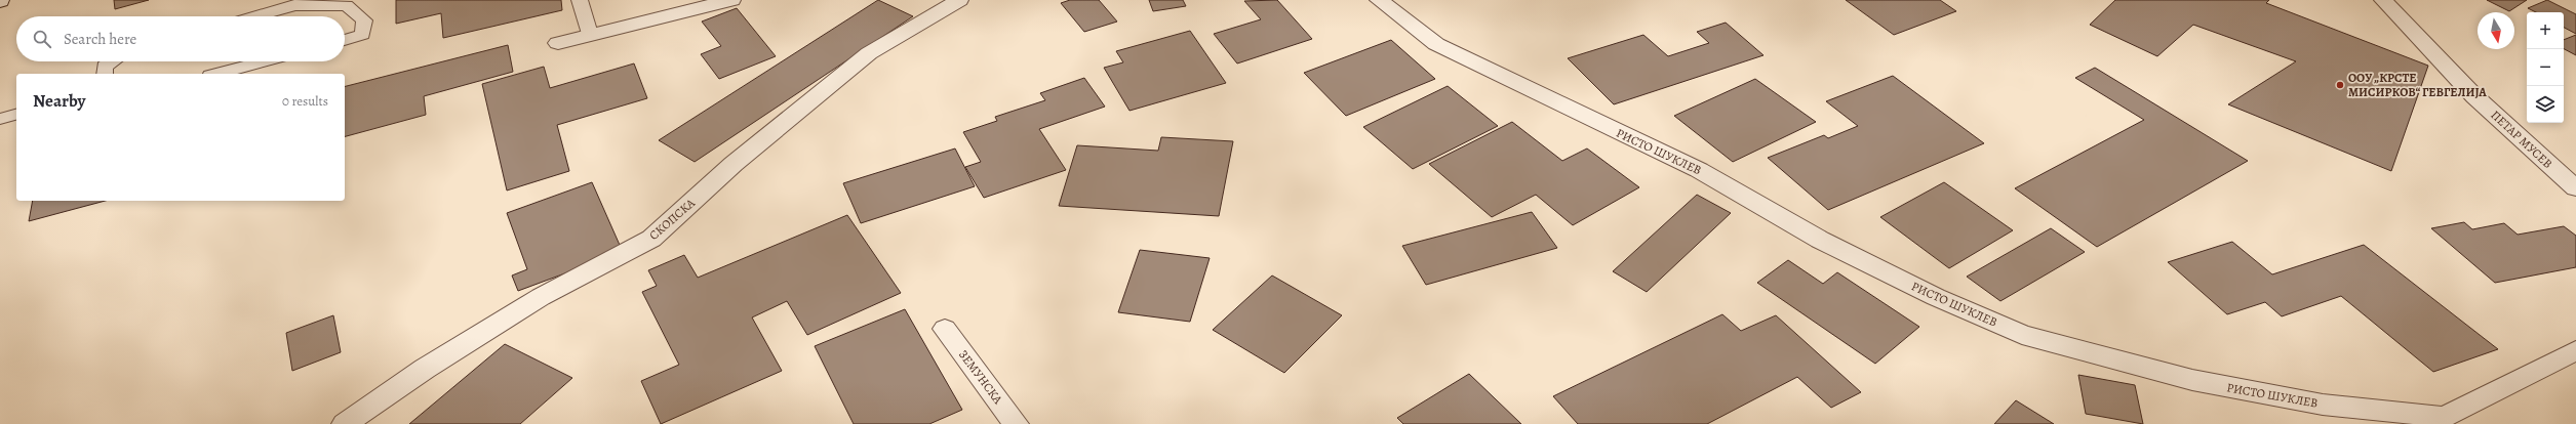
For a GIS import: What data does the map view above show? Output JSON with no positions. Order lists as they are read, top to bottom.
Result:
{
  "streets": {
    "street": [
      "ПЕТАР МУСЕВ",
      "РИСТО ШУКЛЕВ",
      "СКОПСКА",
      "ЗЕМУНСКА"
    ]
  },
  "places": ["ООУ „КРСТЕ МИСИРКОВ“ ГЕВГЕЛИЈА"],
  "north": "bottom",
  "page": {
    "map_buttons": ["+", "−"],
    "search": "Search here",
    "heading": ["Nearby", "0 results"]
  }
}
